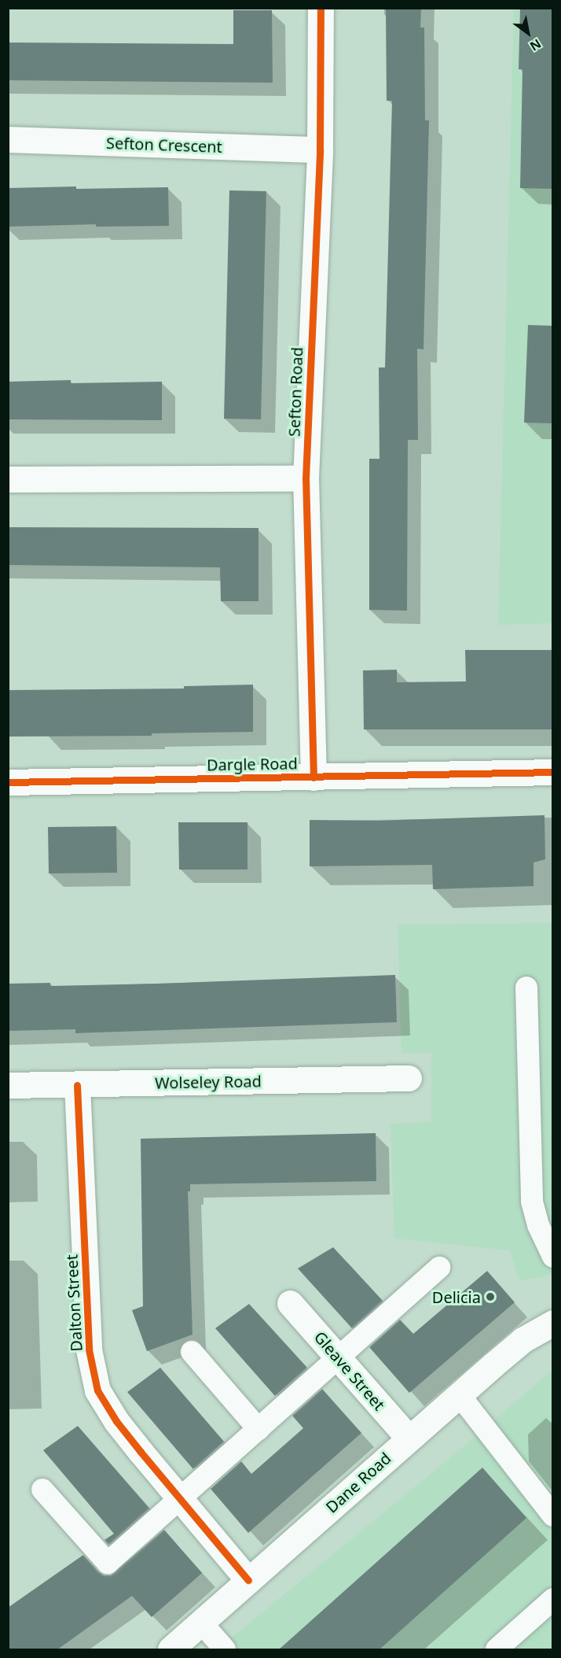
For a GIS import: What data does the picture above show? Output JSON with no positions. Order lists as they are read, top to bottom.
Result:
{
  "streets": {
    "street": [
      "Sefton Crescent",
      "Sefton Road",
      "Dargle Road",
      "Wolseley Road",
      "Dalton Street",
      "Gleave Street",
      "Dane Road"
    ]
  },
  "crossings": [
    ["Sefton Crescent", "Sefton Road"],
    ["Sefton Road", "Dargle Road"],
    ["Wolseley Road", "Dalton Street"],
    ["Dalton Street", "Dane Road"],
    ["Gleave Street", "Dane Road"]
  ],
  "places": ["Delicia"],
  "north": "bottom right"
}
